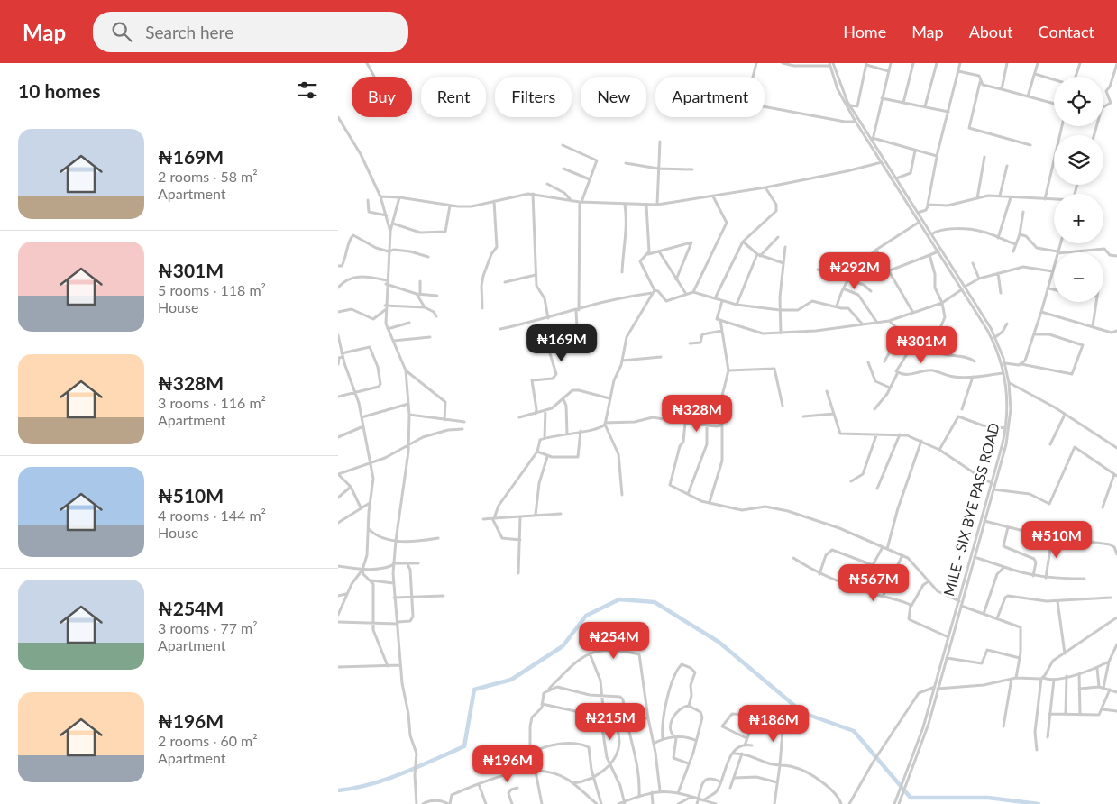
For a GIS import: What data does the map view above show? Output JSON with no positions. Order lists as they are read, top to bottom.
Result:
{
  "streets": {
    "street": ["MILE - SIX BYE PASS ROAD"]
  },
  "page": {
    "header": "Map",
    "search": "Search here",
    "nav": [
      "Home",
      "Map",
      "About",
      "Contact"
    ],
    "heading": "10 homes",
    "map_buttons": ["+", "−"],
    "chip": [
      "Buy",
      "Rent",
      "Filters",
      "New",
      "Apartment"
    ],
    "list": [
      {
        "name": "₦169M",
        "note": "2 rooms · 58 m² · Apartment"
      },
      {
        "name": "₦301M",
        "note": "5 rooms · 118 m² · House"
      },
      {
        "name": "₦328M",
        "note": "3 rooms · 116 m² · Apartment"
      },
      {
        "name": "₦510M",
        "note": "4 rooms · 144 m² · House"
      },
      {
        "name": "₦254M",
        "note": "3 rooms · 77 m² · Apartment"
      },
      {
        "name": "₦196M",
        "note": "2 rooms · 60 m² · Apartment"
      }
    ],
    "price": [
      "₦292M",
      "₦169M",
      "₦301M",
      "₦328M",
      "₦510M",
      "₦567M",
      "₦254M",
      "₦215M",
      "₦186M",
      "₦196M"
    ]
  }
}
